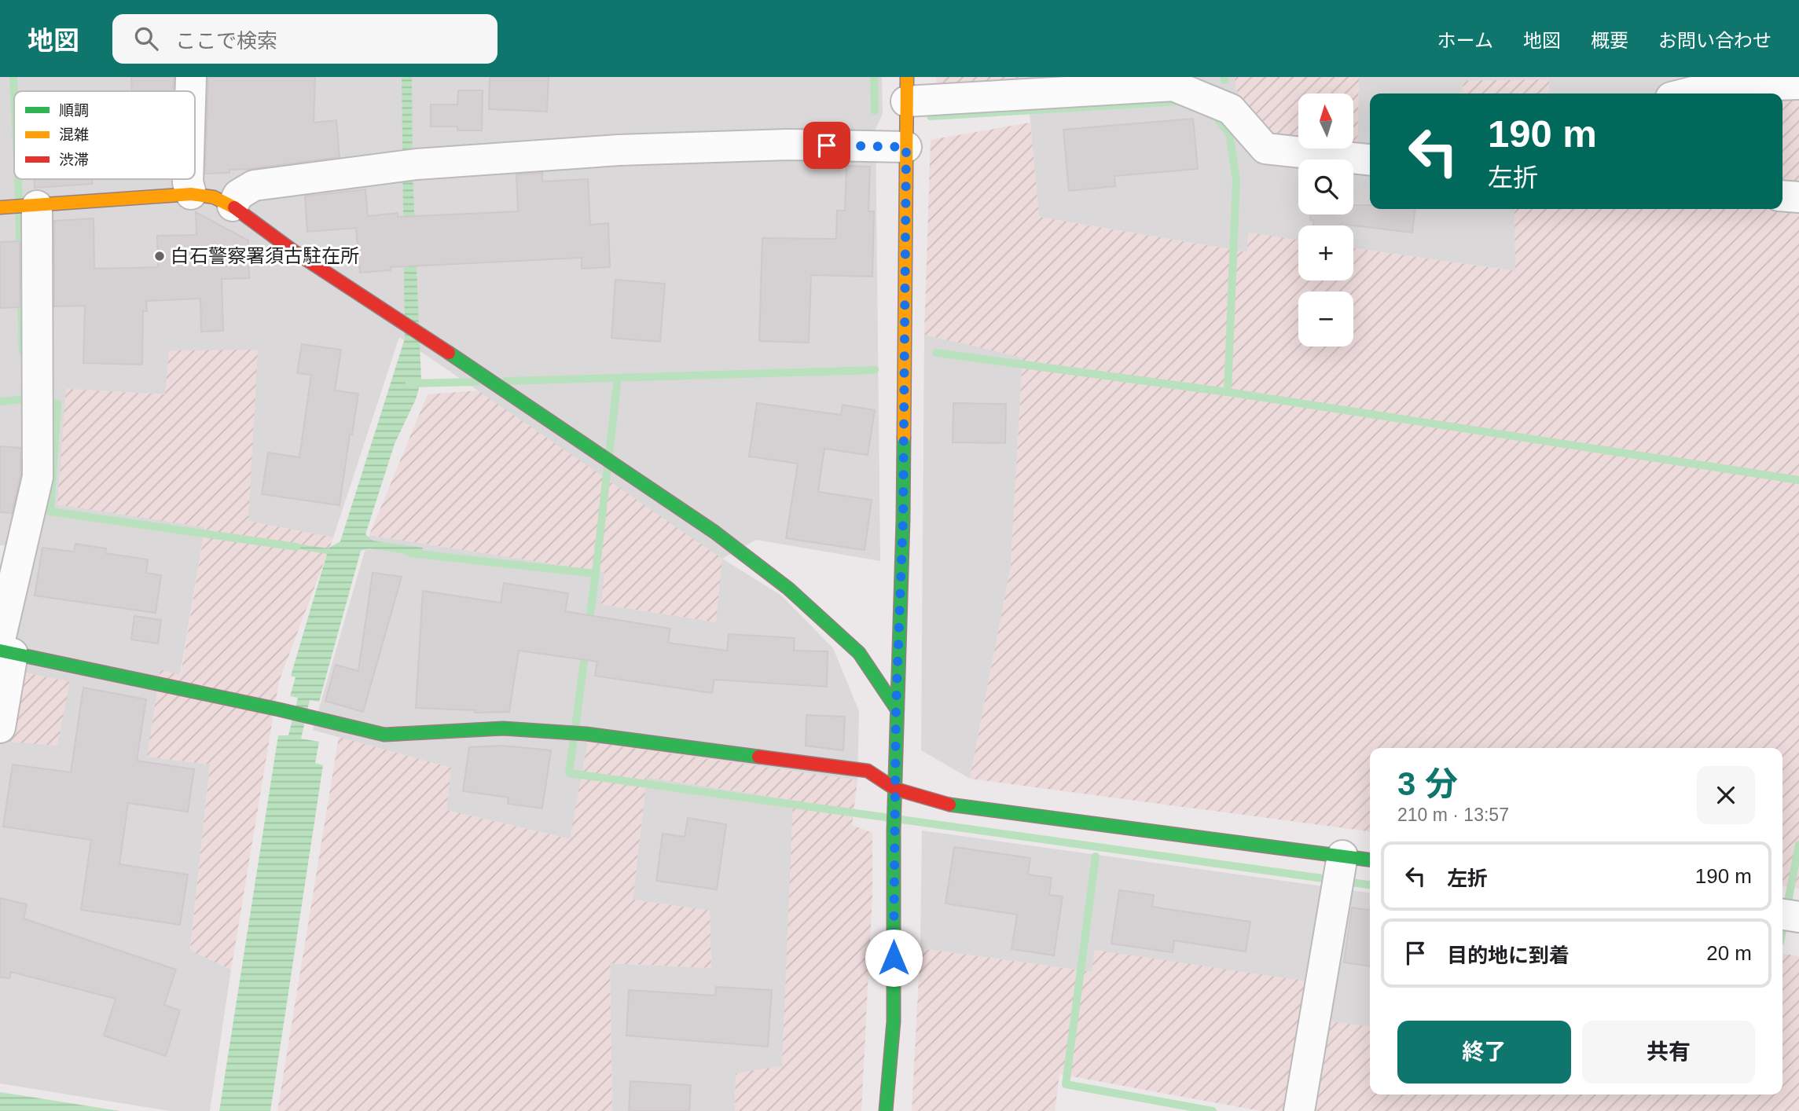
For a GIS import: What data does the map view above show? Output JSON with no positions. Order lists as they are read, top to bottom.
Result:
{
  "places": ["白石警察署須古駐在所"],
  "legend": ["順調", "混雑", "渋滞"],
  "north": "top",
  "page": {
    "header": "地図",
    "search": "ここで検索",
    "nav": [
      "ホーム",
      "地図",
      "概要",
      "お問い合わせ"
    ],
    "map_buttons": ["+", "−"],
    "turn": ["190 m", "左折"],
    "heading": ["3 分", "210 m · 13:57"],
    "list": [
      {
        "name": "左折",
        "value": "190 m"
      },
      {
        "name": "目的地に到着",
        "value": "20 m"
      }
    ],
    "buttons": ["終了", "共有"]
  }
}
